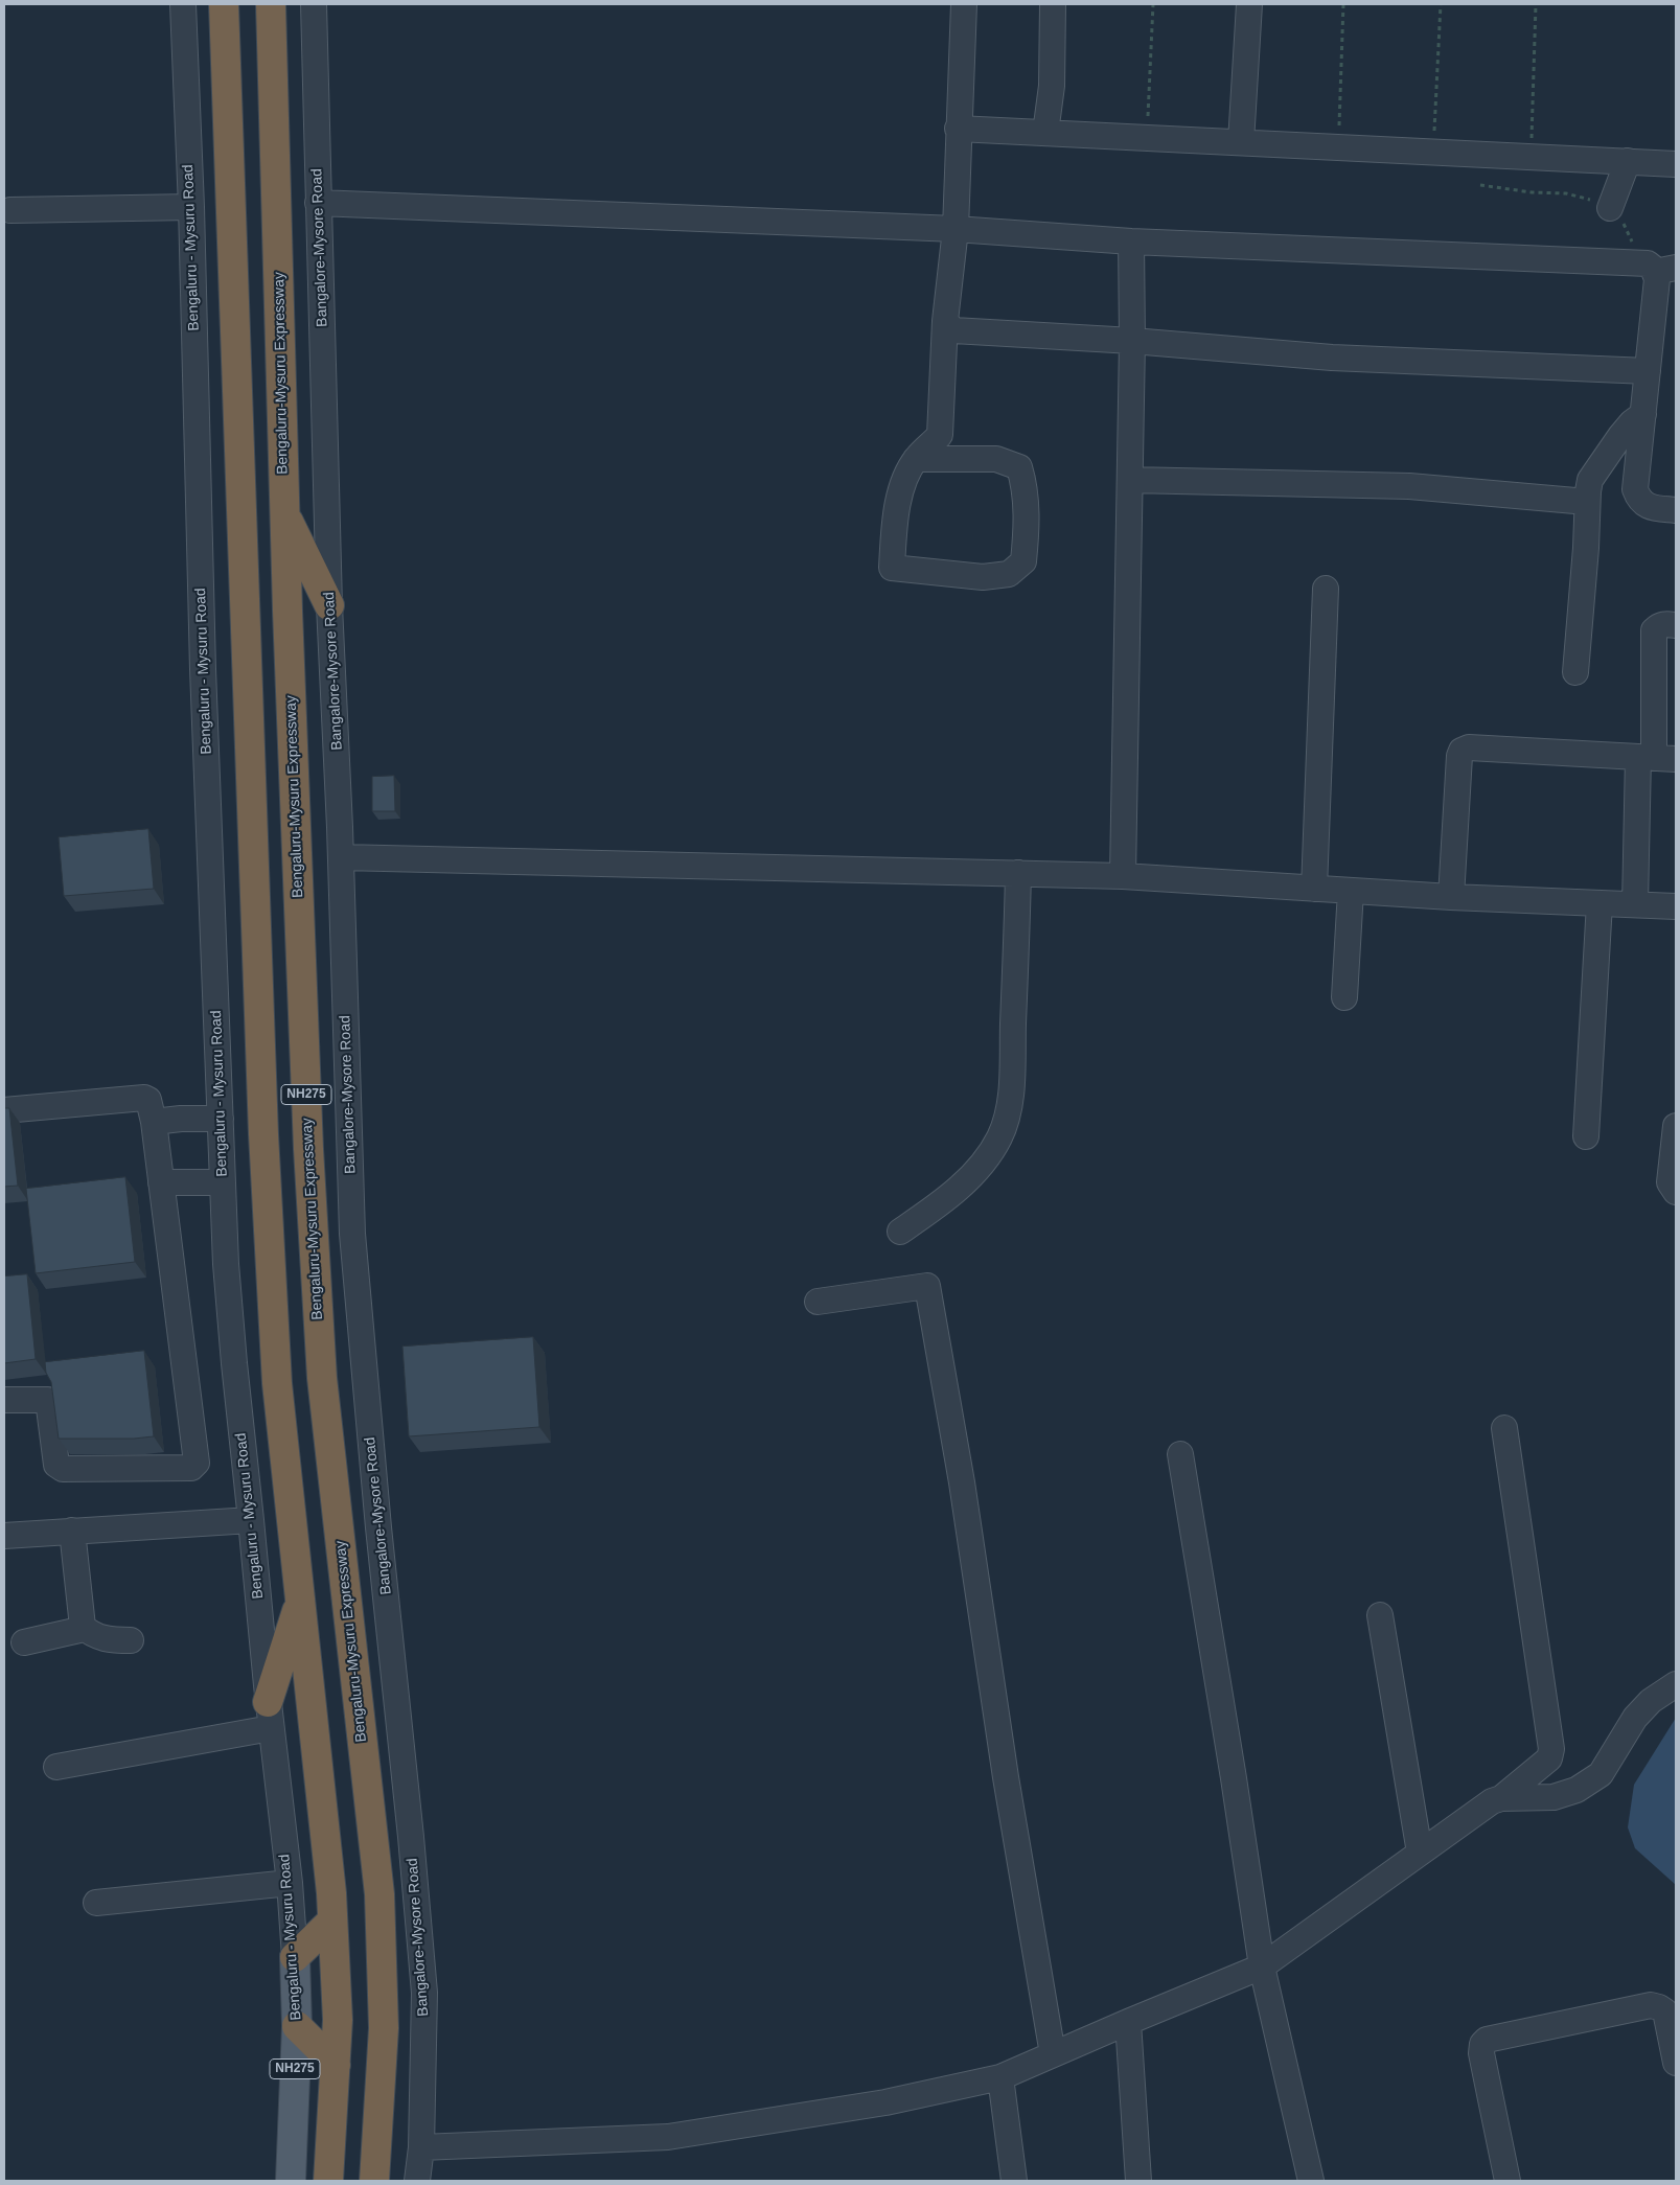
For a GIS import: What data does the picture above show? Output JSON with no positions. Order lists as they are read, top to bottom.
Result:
{
  "streets": {
    "highway": ["Bengaluru-Mysuru Expressway", "NH275"],
    "main road": ["Bengaluru - Mysuru Road"],
    "street": ["Bangalore-Mysore Road"]
  }
}
